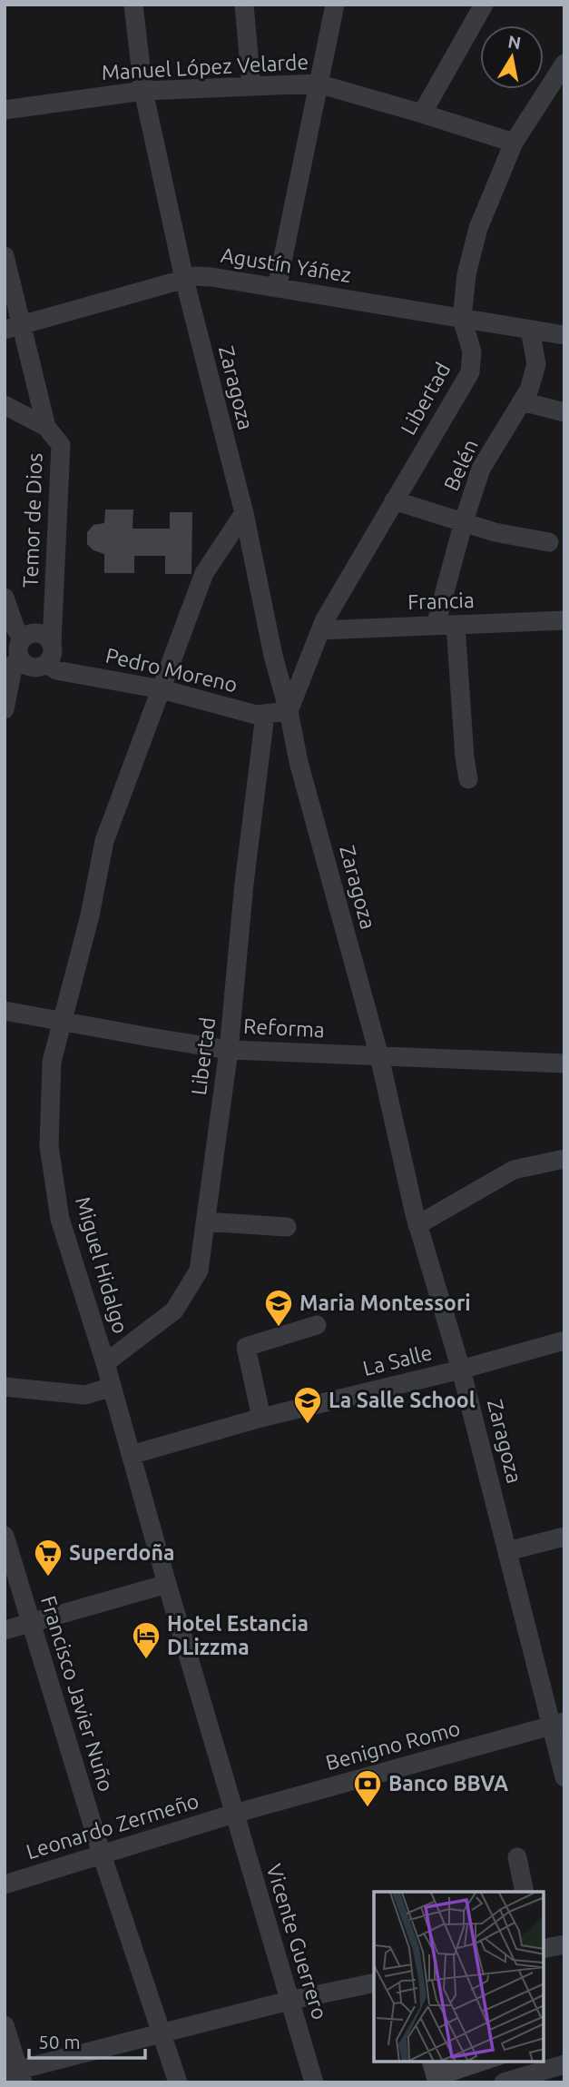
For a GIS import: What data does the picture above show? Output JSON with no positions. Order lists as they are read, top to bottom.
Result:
{
  "streets": {
    "street": [
      "Manuel López Velarde",
      "Agustín Yáñez",
      "Zaragoza",
      "Libertad",
      "Belén",
      "Temor de Dios",
      "Francia",
      "Pedro Moreno",
      "Reforma",
      "Miguel Hidalgo",
      "La Salle",
      "Francisco Javier Nuño",
      "Benigno Romo",
      "Leonardo Zermeño",
      "Vicente Guerrero"
    ]
  },
  "crossings": [
    ["Manuel López Velarde", "Zaragoza"],
    ["Manuel López Velarde", "Libertad"],
    ["Agustín Yáñez", "Zaragoza"],
    ["Agustín Yáñez", "Libertad"],
    ["Agustín Yáñez", "Belén"],
    ["Agustín Yáñez", "Temor de Dios"],
    ["Zaragoza", "Libertad"],
    ["Zaragoza", "Pedro Moreno"],
    ["Zaragoza", "Reforma"],
    ["Zaragoza", "Miguel Hidalgo"],
    ["Zaragoza", "La Salle"],
    ["Zaragoza", "Benigno Romo"],
    ["Libertad", "Francia"],
    ["Libertad", "Pedro Moreno"],
    ["Libertad", "Reforma"],
    ["Libertad", "Miguel Hidalgo"],
    ["Belén", "Francia"],
    ["Temor de Dios", "Pedro Moreno"],
    ["Pedro Moreno", "Miguel Hidalgo"],
    ["Reforma", "Miguel Hidalgo"],
    ["Miguel Hidalgo", "La Salle"],
    ["Miguel Hidalgo", "Benigno Romo"],
    ["Miguel Hidalgo", "Leonardo Zermeño"],
    ["Miguel Hidalgo", "Vicente Guerrero"],
    ["Francisco Javier Nuño", "Leonardo Zermeño"],
    ["Benigno Romo", "Leonardo Zermeño"],
    ["Benigno Romo", "Vicente Guerrero"],
    ["Leonardo Zermeño", "Vicente Guerrero"]
  ],
  "places": {
    "school or university": ["Maria Montessori", "La Salle School"],
    "supermarket": ["Superdoña"],
    "hotel": ["Hotel Estancia DLizzma"],
    "bank": ["Banco BBVA"]
  },
  "scale_bar": "50 m",
  "north": "top"
}
